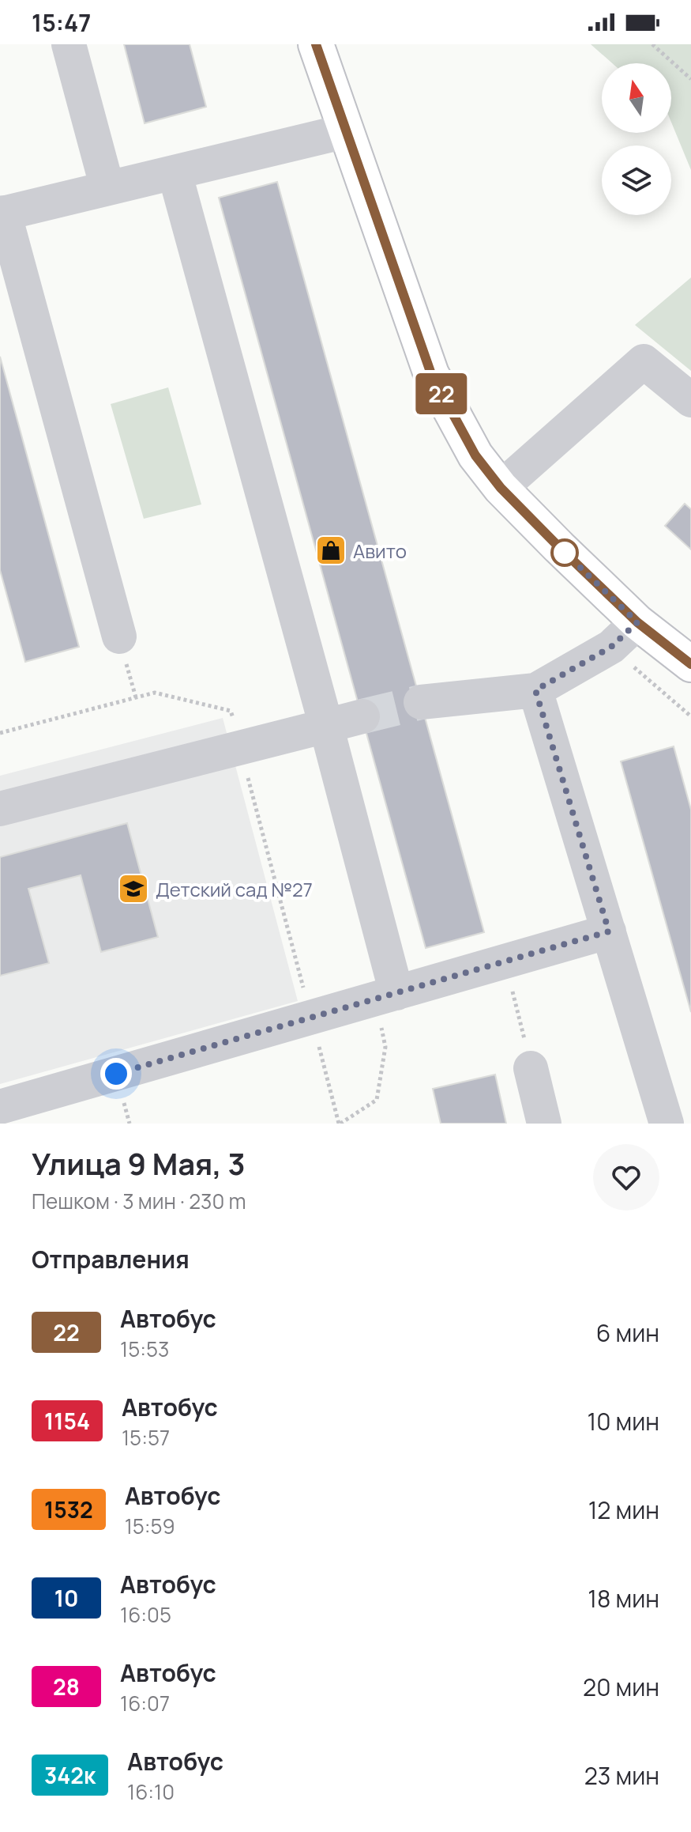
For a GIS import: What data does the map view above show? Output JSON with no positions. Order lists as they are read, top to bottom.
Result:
{
  "places": {
    "shop": ["Авито"],
    "school or university": ["Детский сад №27"]
  },
  "lines": ["bus line 22"],
  "north": "top",
  "page": {
    "status": "15:47",
    "on_map": "22",
    "heading": [
      ["Улица 9 Мая, 3", "Пешком · 3 мин · 230 m"],
      "Отправления"
    ],
    "list": [
      {
        "mark": "22",
        "name": "Автобус",
        "note": "15:53",
        "value": "6 мин"
      },
      {
        "mark": "1154",
        "name": "Автобус",
        "note": "15:57",
        "value": "10 мин"
      },
      {
        "mark": "1532",
        "name": "Автобус",
        "note": "15:59",
        "value": "12 мин"
      },
      {
        "mark": "10",
        "name": "Автобус",
        "note": "16:05",
        "value": "18 мин"
      },
      {
        "mark": "28",
        "name": "Автобус",
        "note": "16:07",
        "value": "20 мин"
      },
      {
        "mark": "342к",
        "name": "Автобус",
        "note": "16:10",
        "value": "23 мин"
      }
    ]
  }
}
